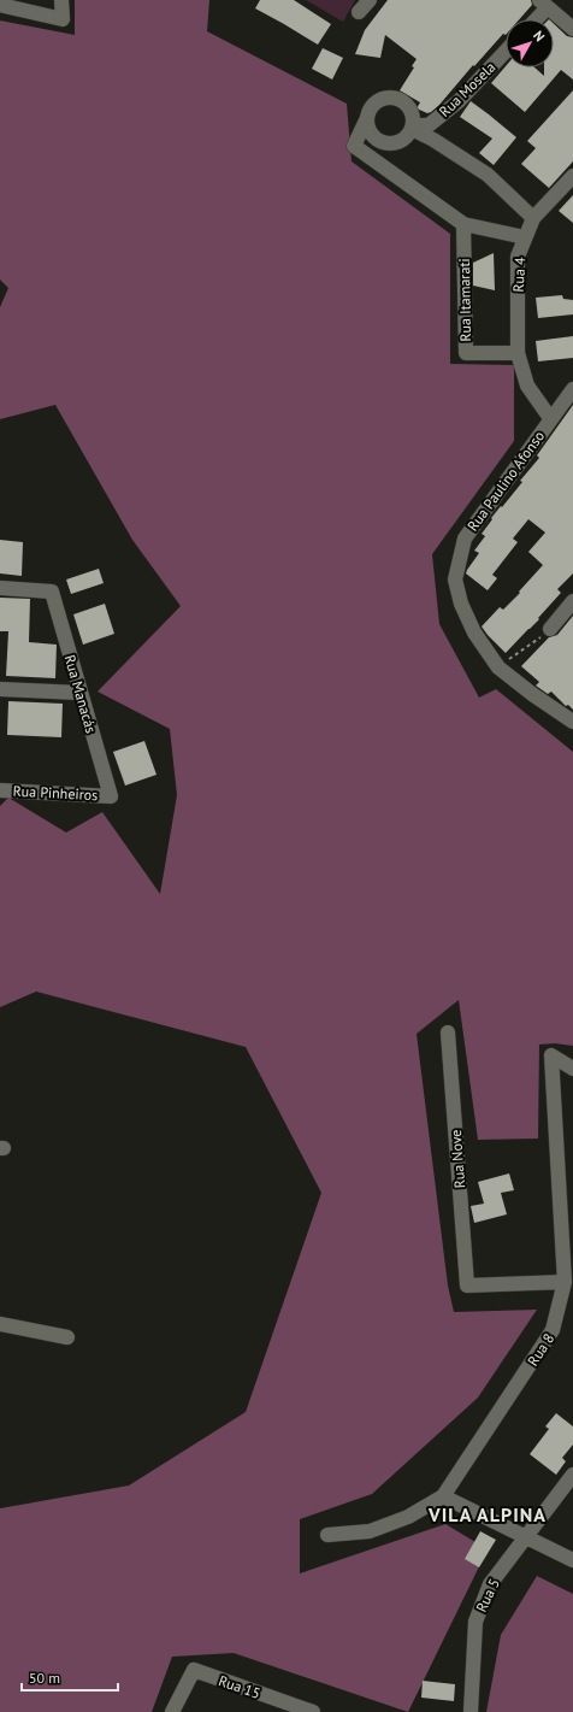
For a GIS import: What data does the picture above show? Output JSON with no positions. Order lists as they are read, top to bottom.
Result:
{
  "streets": {
    "street": [
      "Rua Mosela",
      "Rua 4",
      "Rua Itamarati",
      "Rua Paulino Afonso",
      "Rua Manacás",
      "Rua Pinheiros",
      "Rua Nove",
      "Rua 8",
      "Rua 5",
      "Rua 15"
    ]
  },
  "crossings": [
    ["Rua 4", "Rua Itamarati"],
    ["Rua 4", "Rua Paulino Afonso"],
    ["Rua Manacás", "Rua Pinheiros"],
    ["Rua Nove", "Rua 8"]
  ],
  "districts": ["VILA ALPINA"],
  "scale_bar": "50 m",
  "north": "top right"
}
